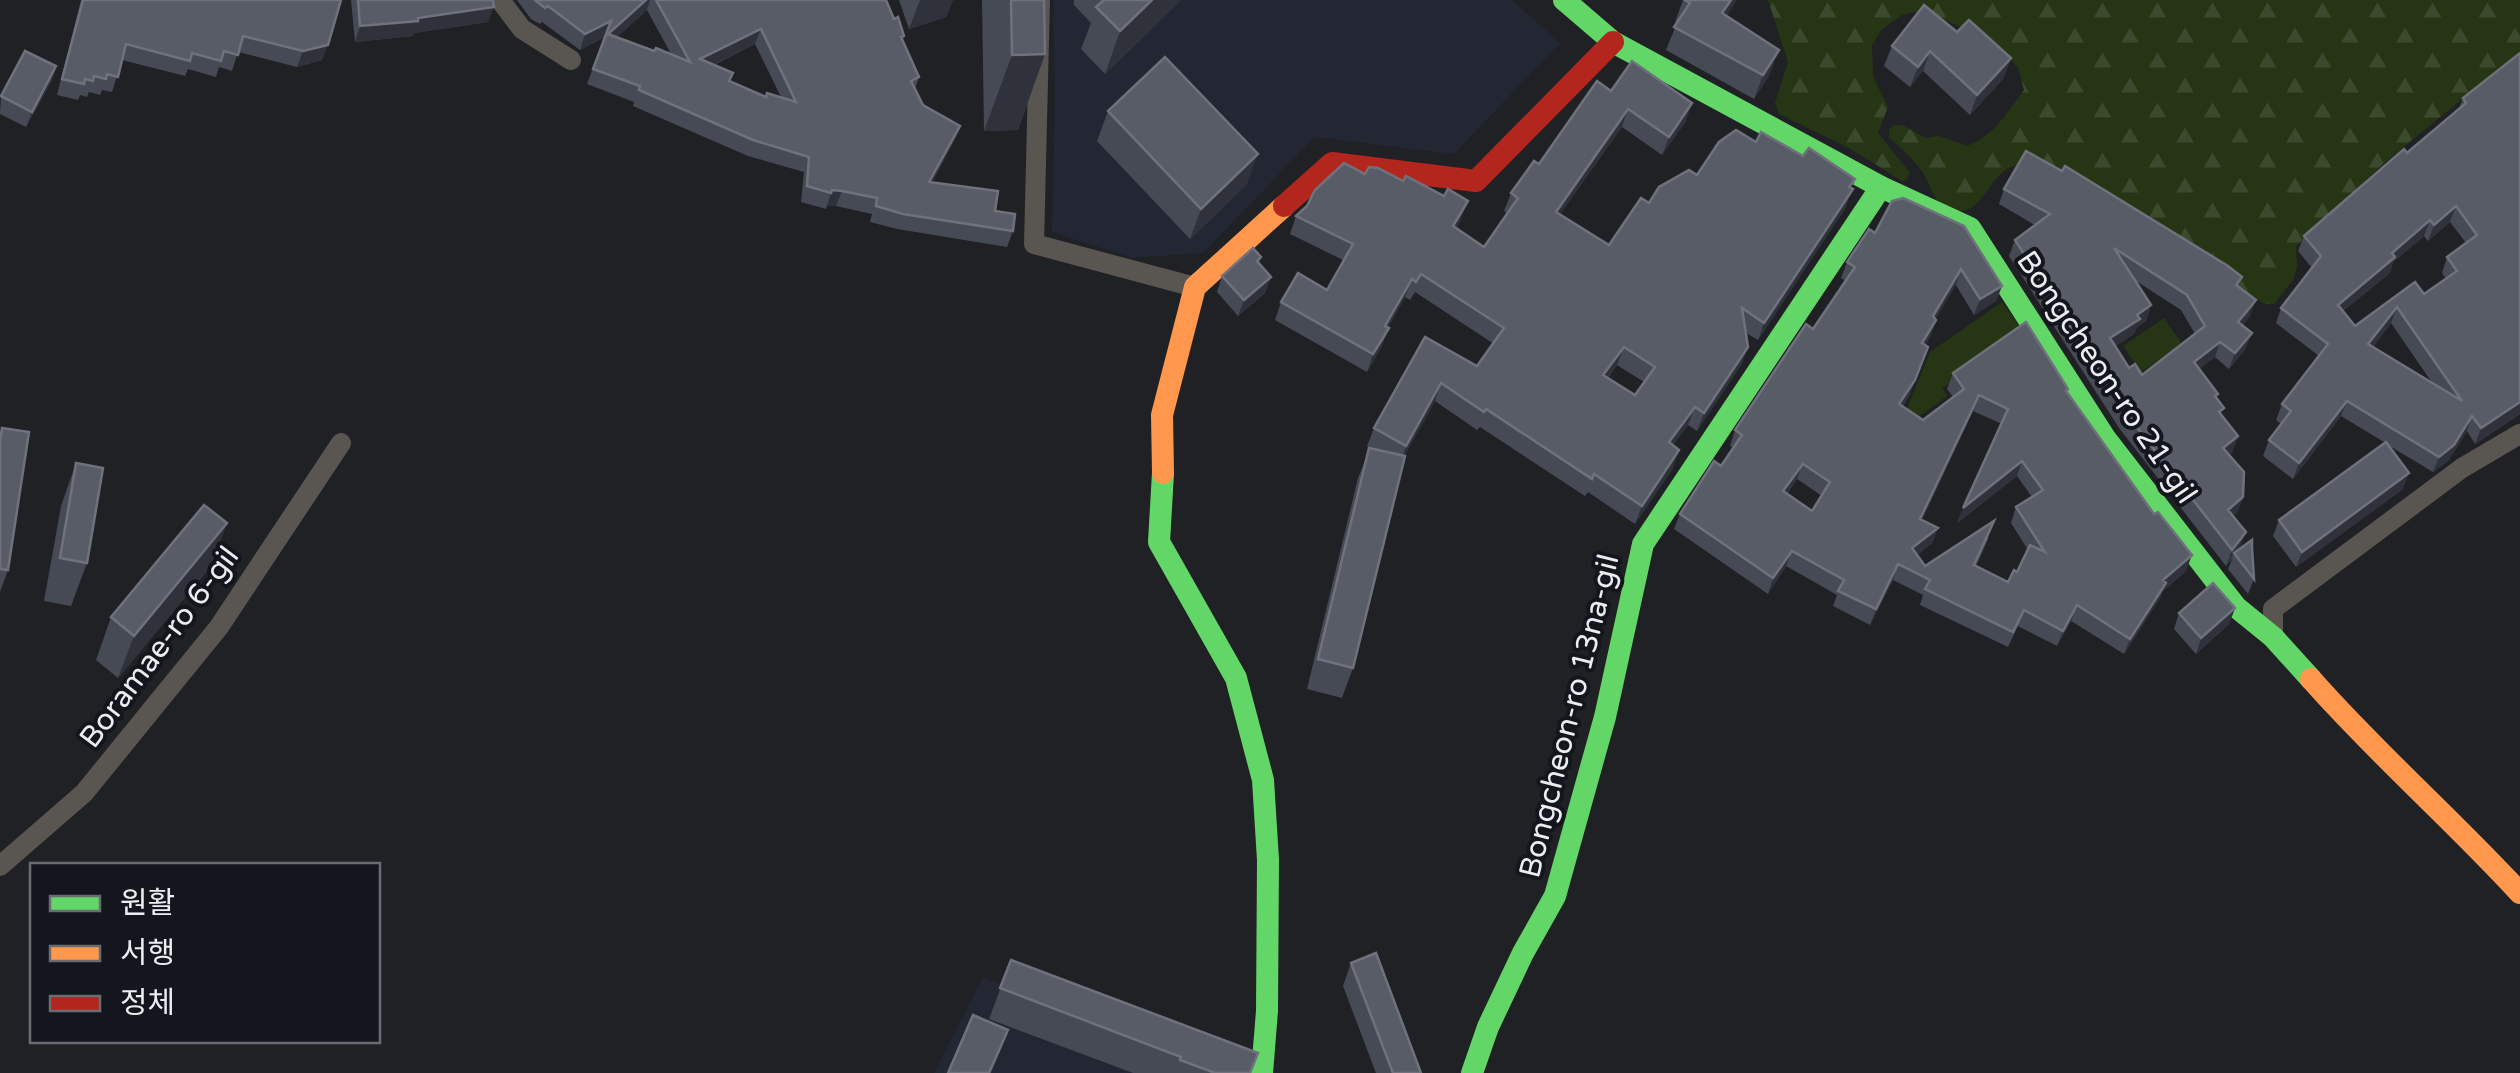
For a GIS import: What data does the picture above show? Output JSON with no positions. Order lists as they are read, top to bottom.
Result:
{
  "streets": {
    "street": ["Bongcheon-ro 21-gil", "Boramae-ro 6-gil", "Bongcheon-ro 13na-gil"]
  },
  "crossings": [
    ["Bongcheon-ro 21-gil", "Bongcheon-ro 13na-gil"]
  ],
  "legend": ["원활", "서행", "정체"]
}
